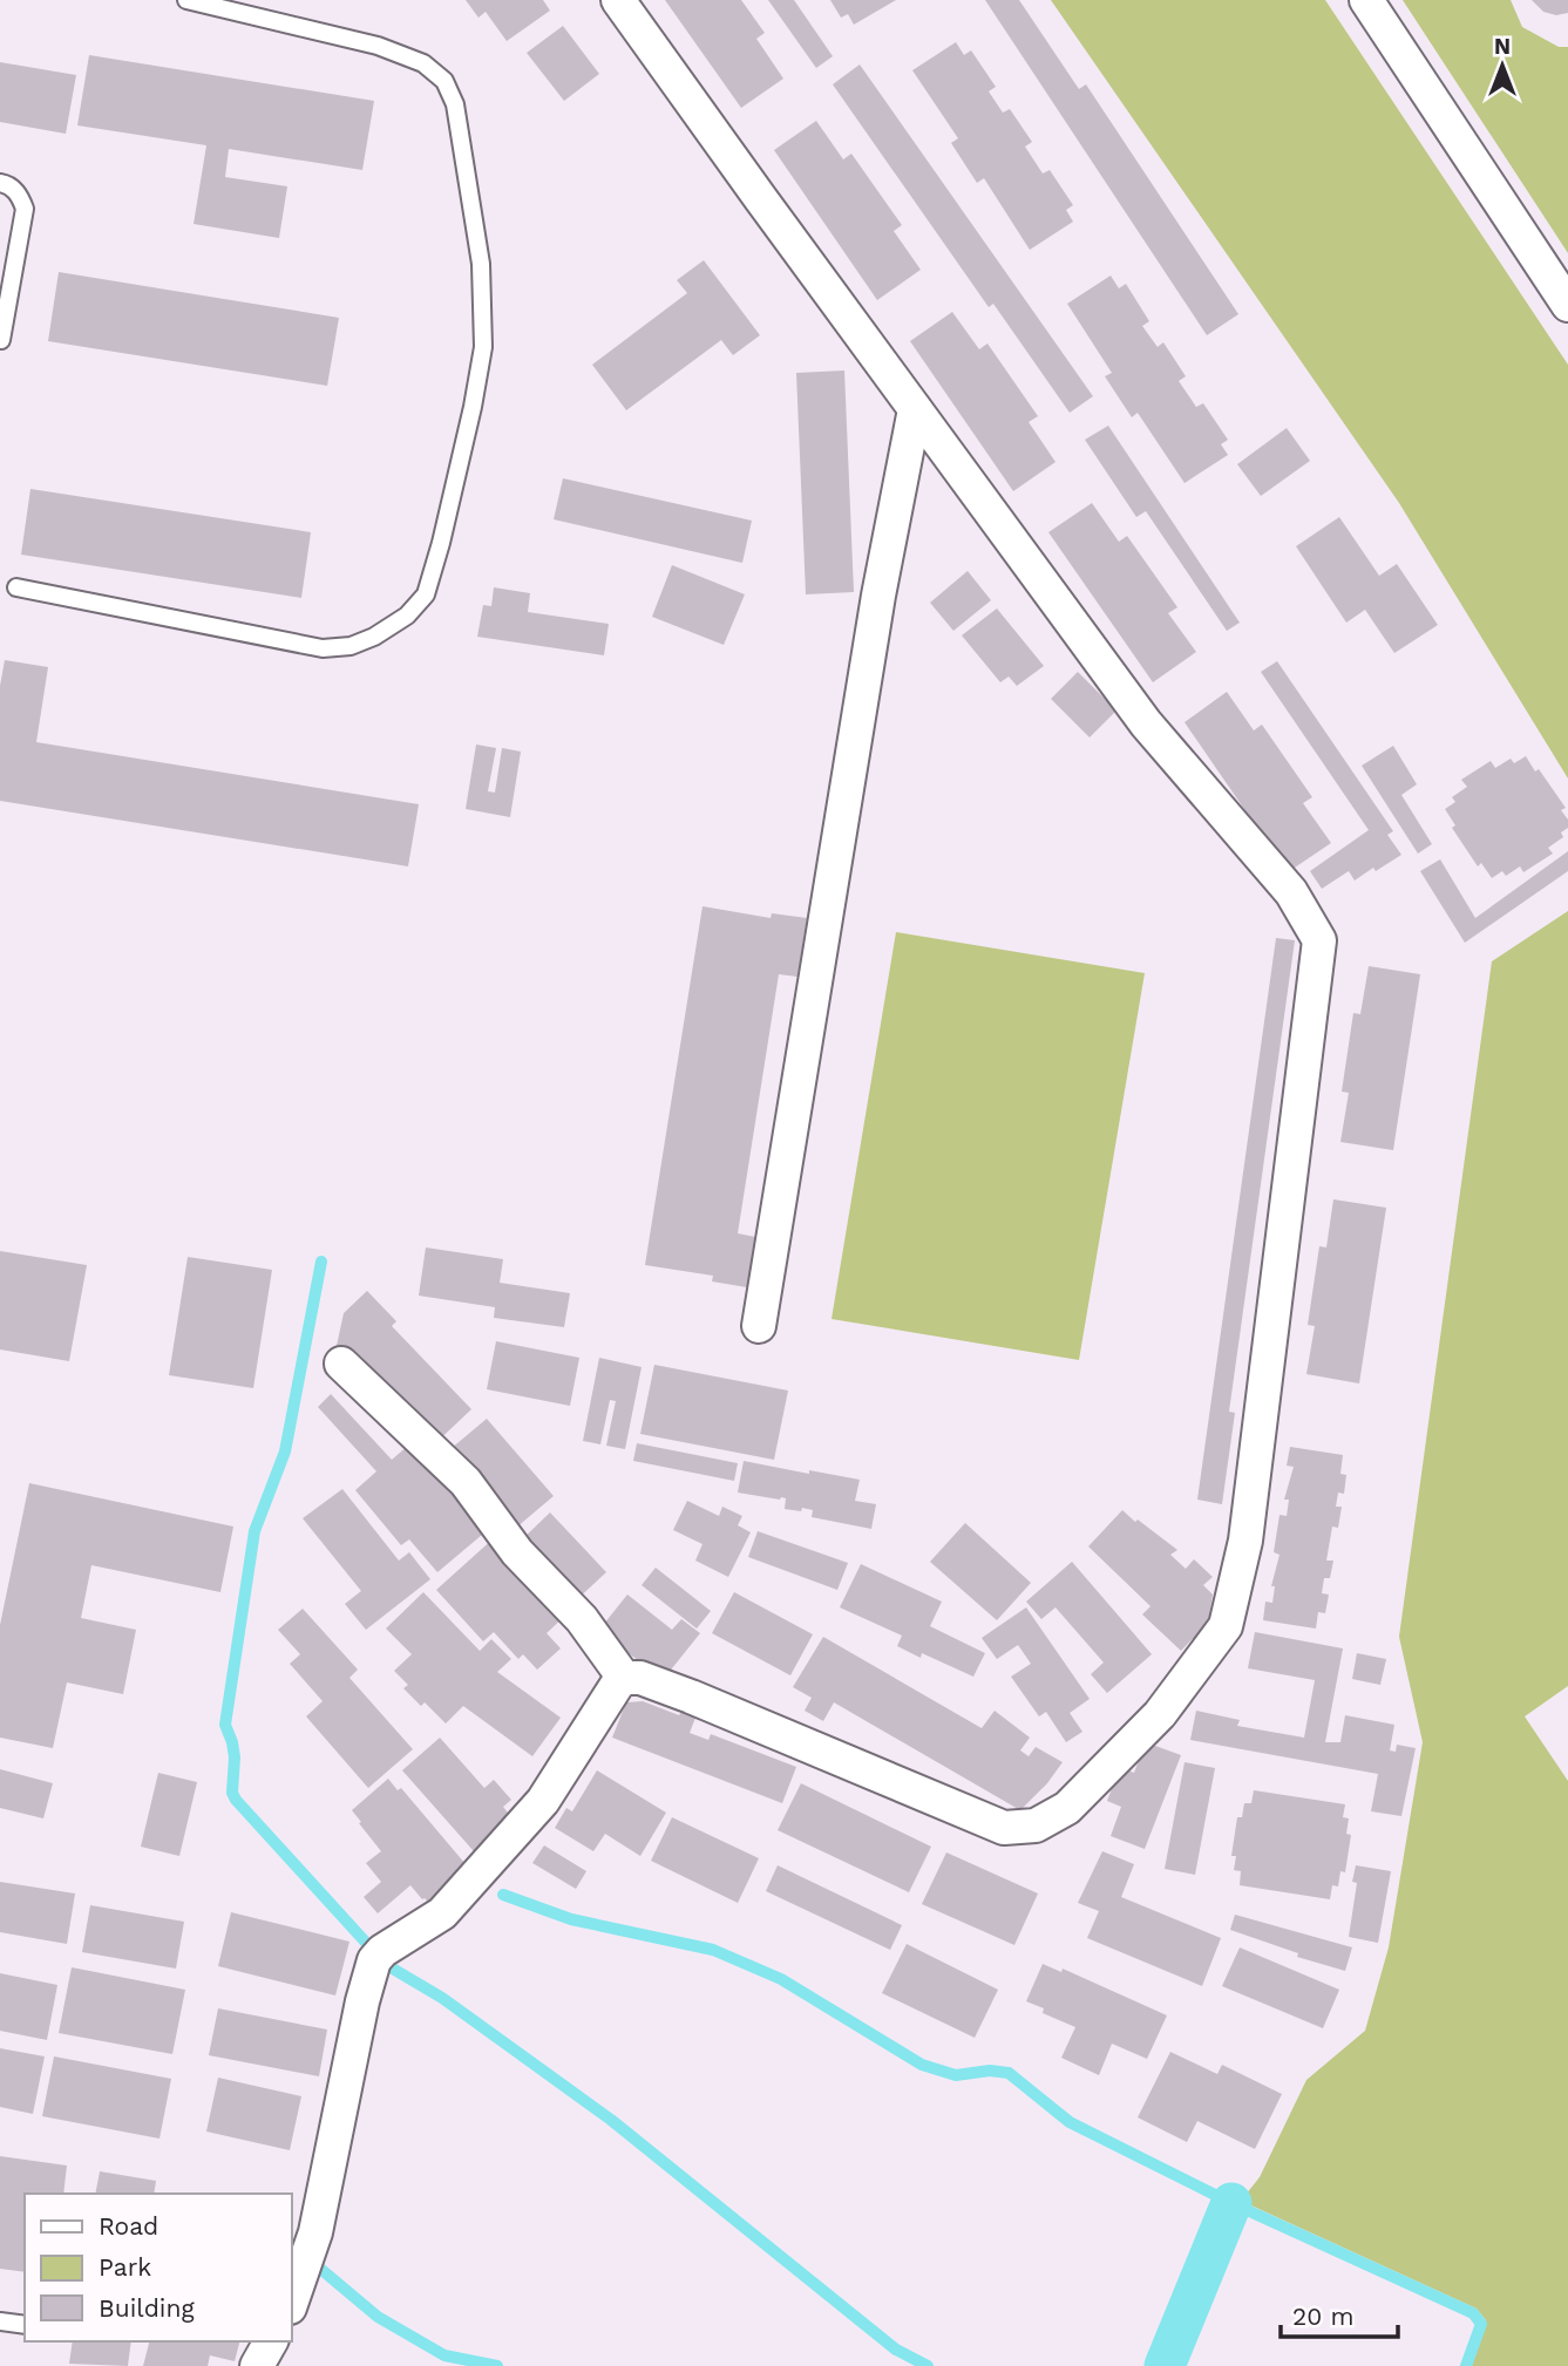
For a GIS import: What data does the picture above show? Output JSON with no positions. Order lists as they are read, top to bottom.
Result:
{
  "legend": ["Road", "Park", "Building"],
  "scale_bar": "20 m",
  "north": "top"
}
